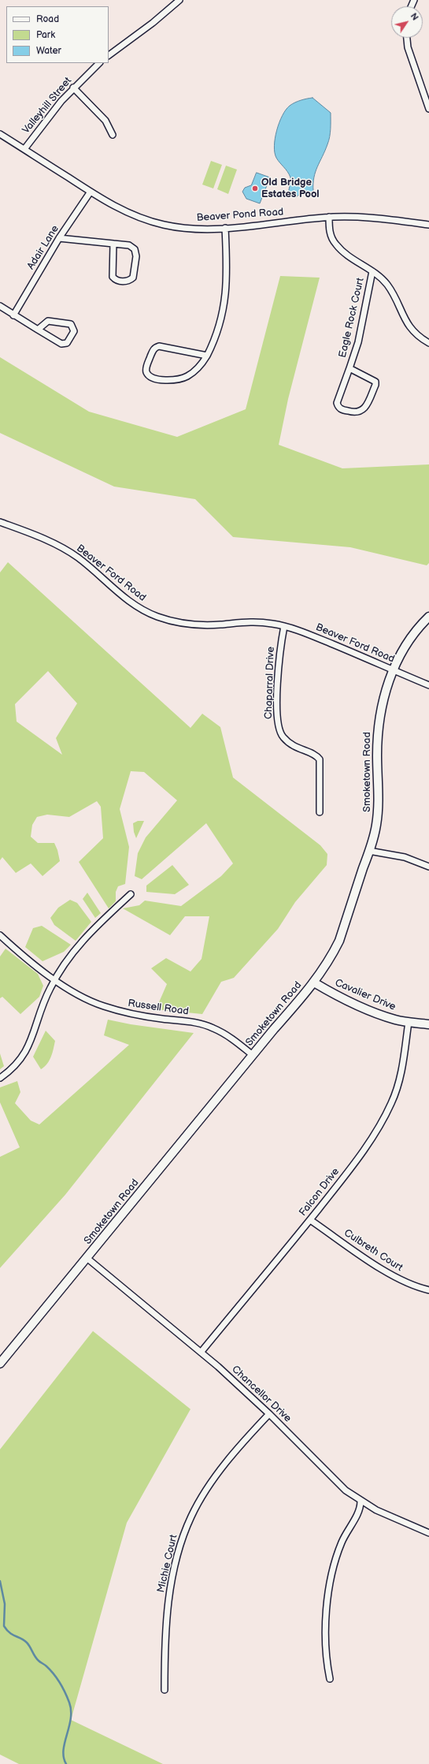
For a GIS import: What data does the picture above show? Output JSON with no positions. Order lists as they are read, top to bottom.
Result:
{
  "streets": {
    "main road": ["Smoketown Road", "Cavalier Drive"],
    "street": [
      "Valleyhill Street",
      "Beaver Pond Road",
      "Adair Lane",
      "Eagle Rock Court",
      "Beaver Ford Road",
      "Chaparral Drive",
      "Russell Road",
      "Falcon Drive",
      "Culbreth Court",
      "Chancellor Drive",
      "Michie Court"
    ]
  },
  "crossings": [
    ["Valleyhill Street", "Beaver Pond Road"],
    ["Beaver Pond Road", "Adair Lane"],
    ["Beaver Ford Road", "Chaparral Drive"],
    ["Beaver Ford Road", "Smoketown Road"],
    ["Smoketown Road", "Cavalier Drive"],
    ["Smoketown Road", "Russell Road"],
    ["Smoketown Road", "Chancellor Drive"],
    ["Cavalier Drive", "Falcon Drive"],
    ["Falcon Drive", "Culbreth Court"],
    ["Falcon Drive", "Chancellor Drive"],
    ["Chancellor Drive", "Michie Court"]
  ],
  "places": ["Old Bridge Estates Pool"],
  "legend": ["Road", "Park", "Water"],
  "north": "top right"
}
